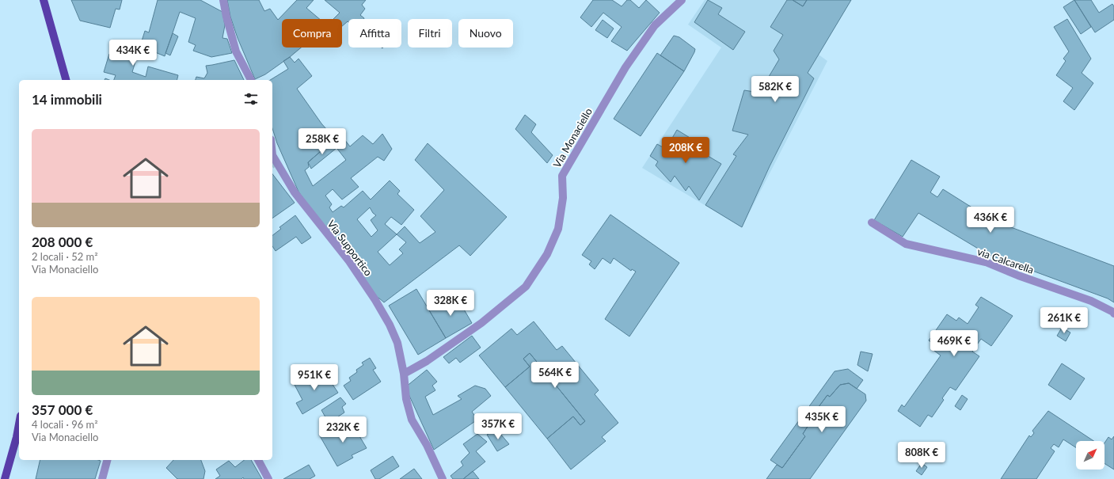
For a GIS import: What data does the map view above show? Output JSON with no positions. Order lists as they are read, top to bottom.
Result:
{
  "streets": {
    "street": ["Via Monaciello", "Via Supportico", "via Calcarella"]
  },
  "crossings": [
    ["Via Monaciello", "Via Supportico"]
  ],
  "north": "top right",
  "page": {
    "chip": [
      "Compra",
      "Affitta",
      "Filtri",
      "Nuovo"
    ],
    "price": [
      "434K €",
      "582K €",
      "258K €",
      "208K €",
      "436K €",
      "328K €",
      "261K €",
      "469K €",
      "564K €",
      "951K €",
      "435K €",
      "357K €",
      "232K €",
      "808K €"
    ],
    "heading": "14 immobili",
    "list": [
      {
        "name": "208 000 €",
        "note": "2 locali · 52 m² · Via Monaciello"
      },
      {
        "name": "357 000 €",
        "note": "4 locali · 96 m² · Via Monaciello"
      }
    ]
  }
}
